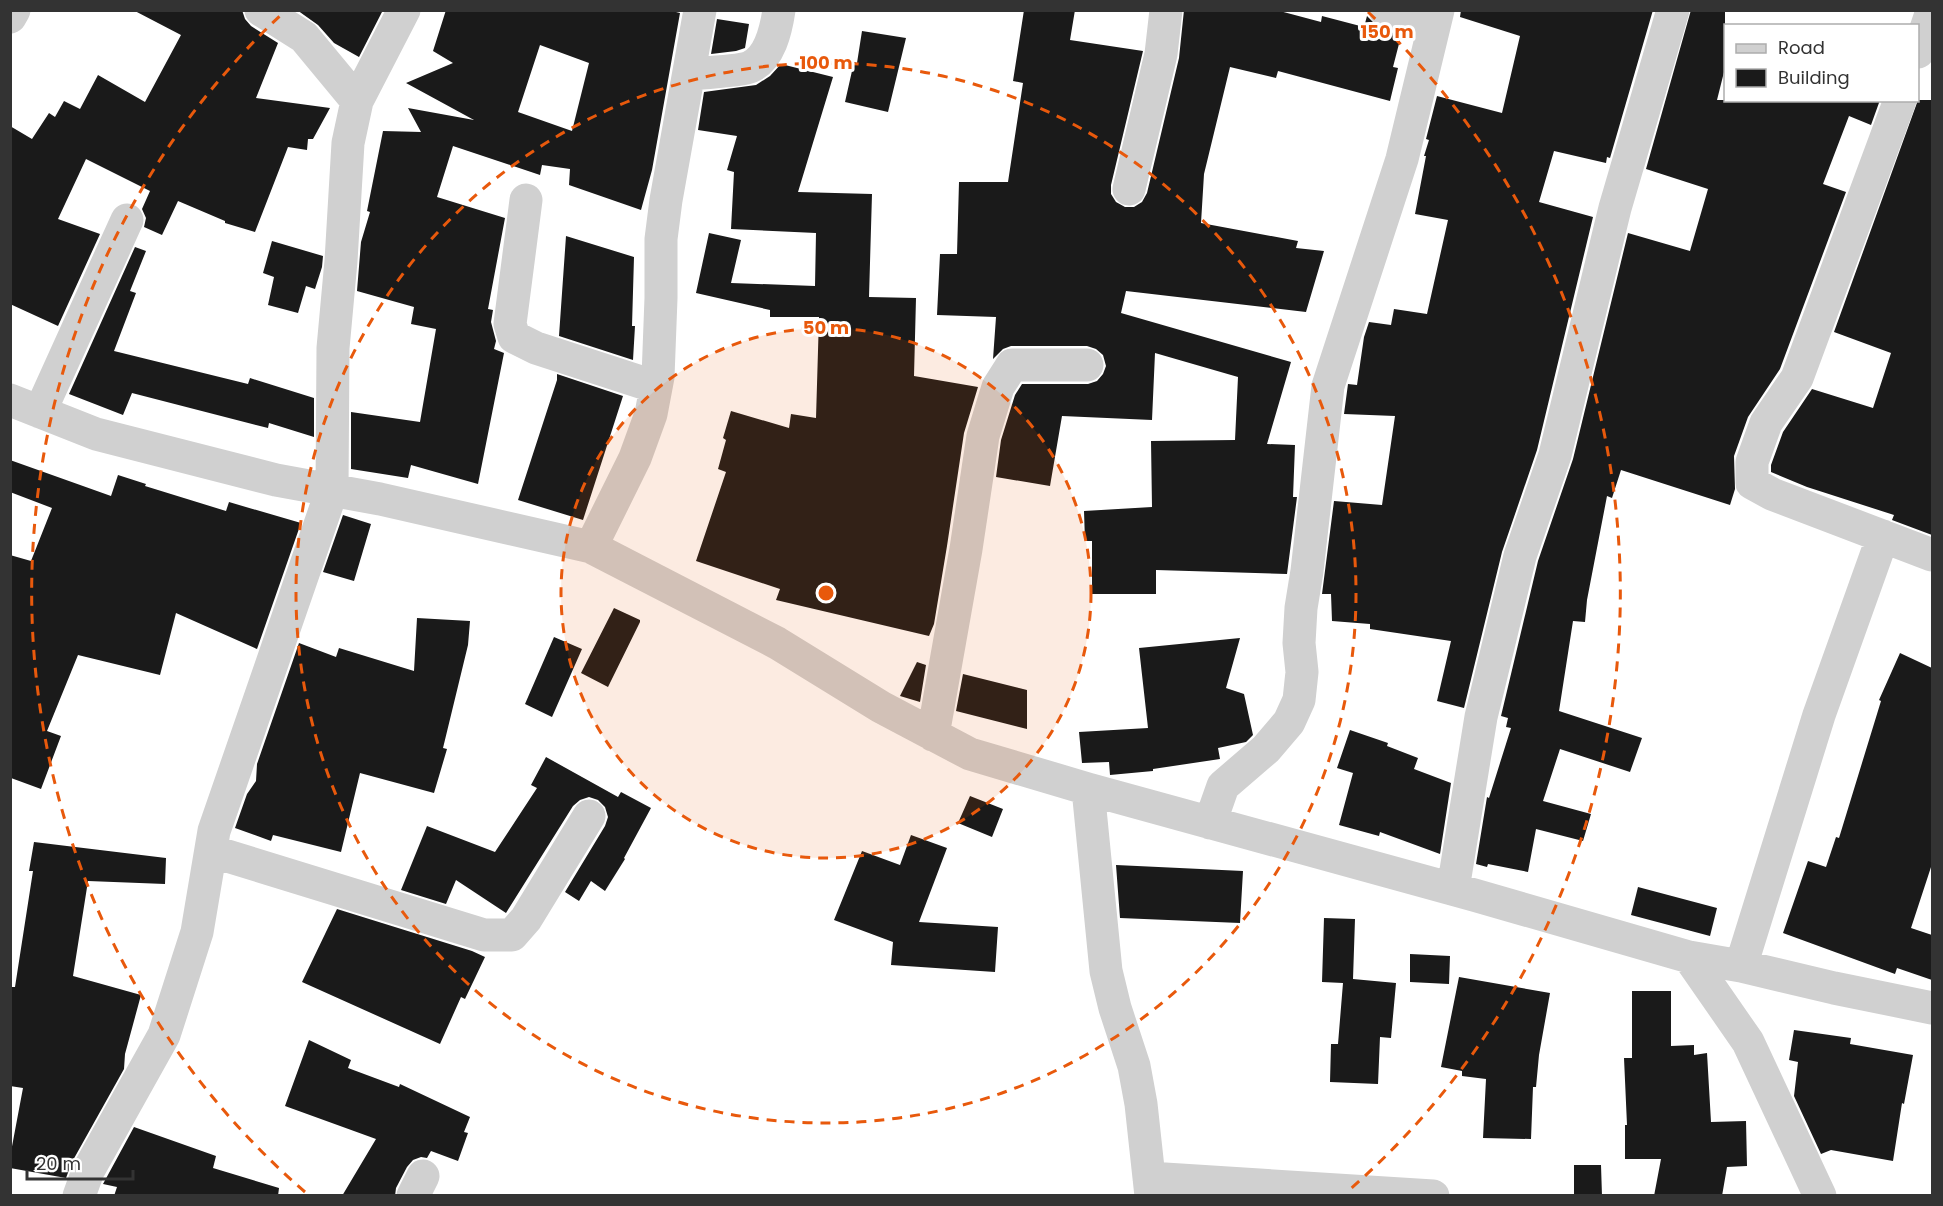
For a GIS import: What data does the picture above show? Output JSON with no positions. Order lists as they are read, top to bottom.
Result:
{
  "legend": ["Road", "Building"],
  "scale_bar": "20 m",
  "rings": ["150 m", "100 m", "50 m"]
}
